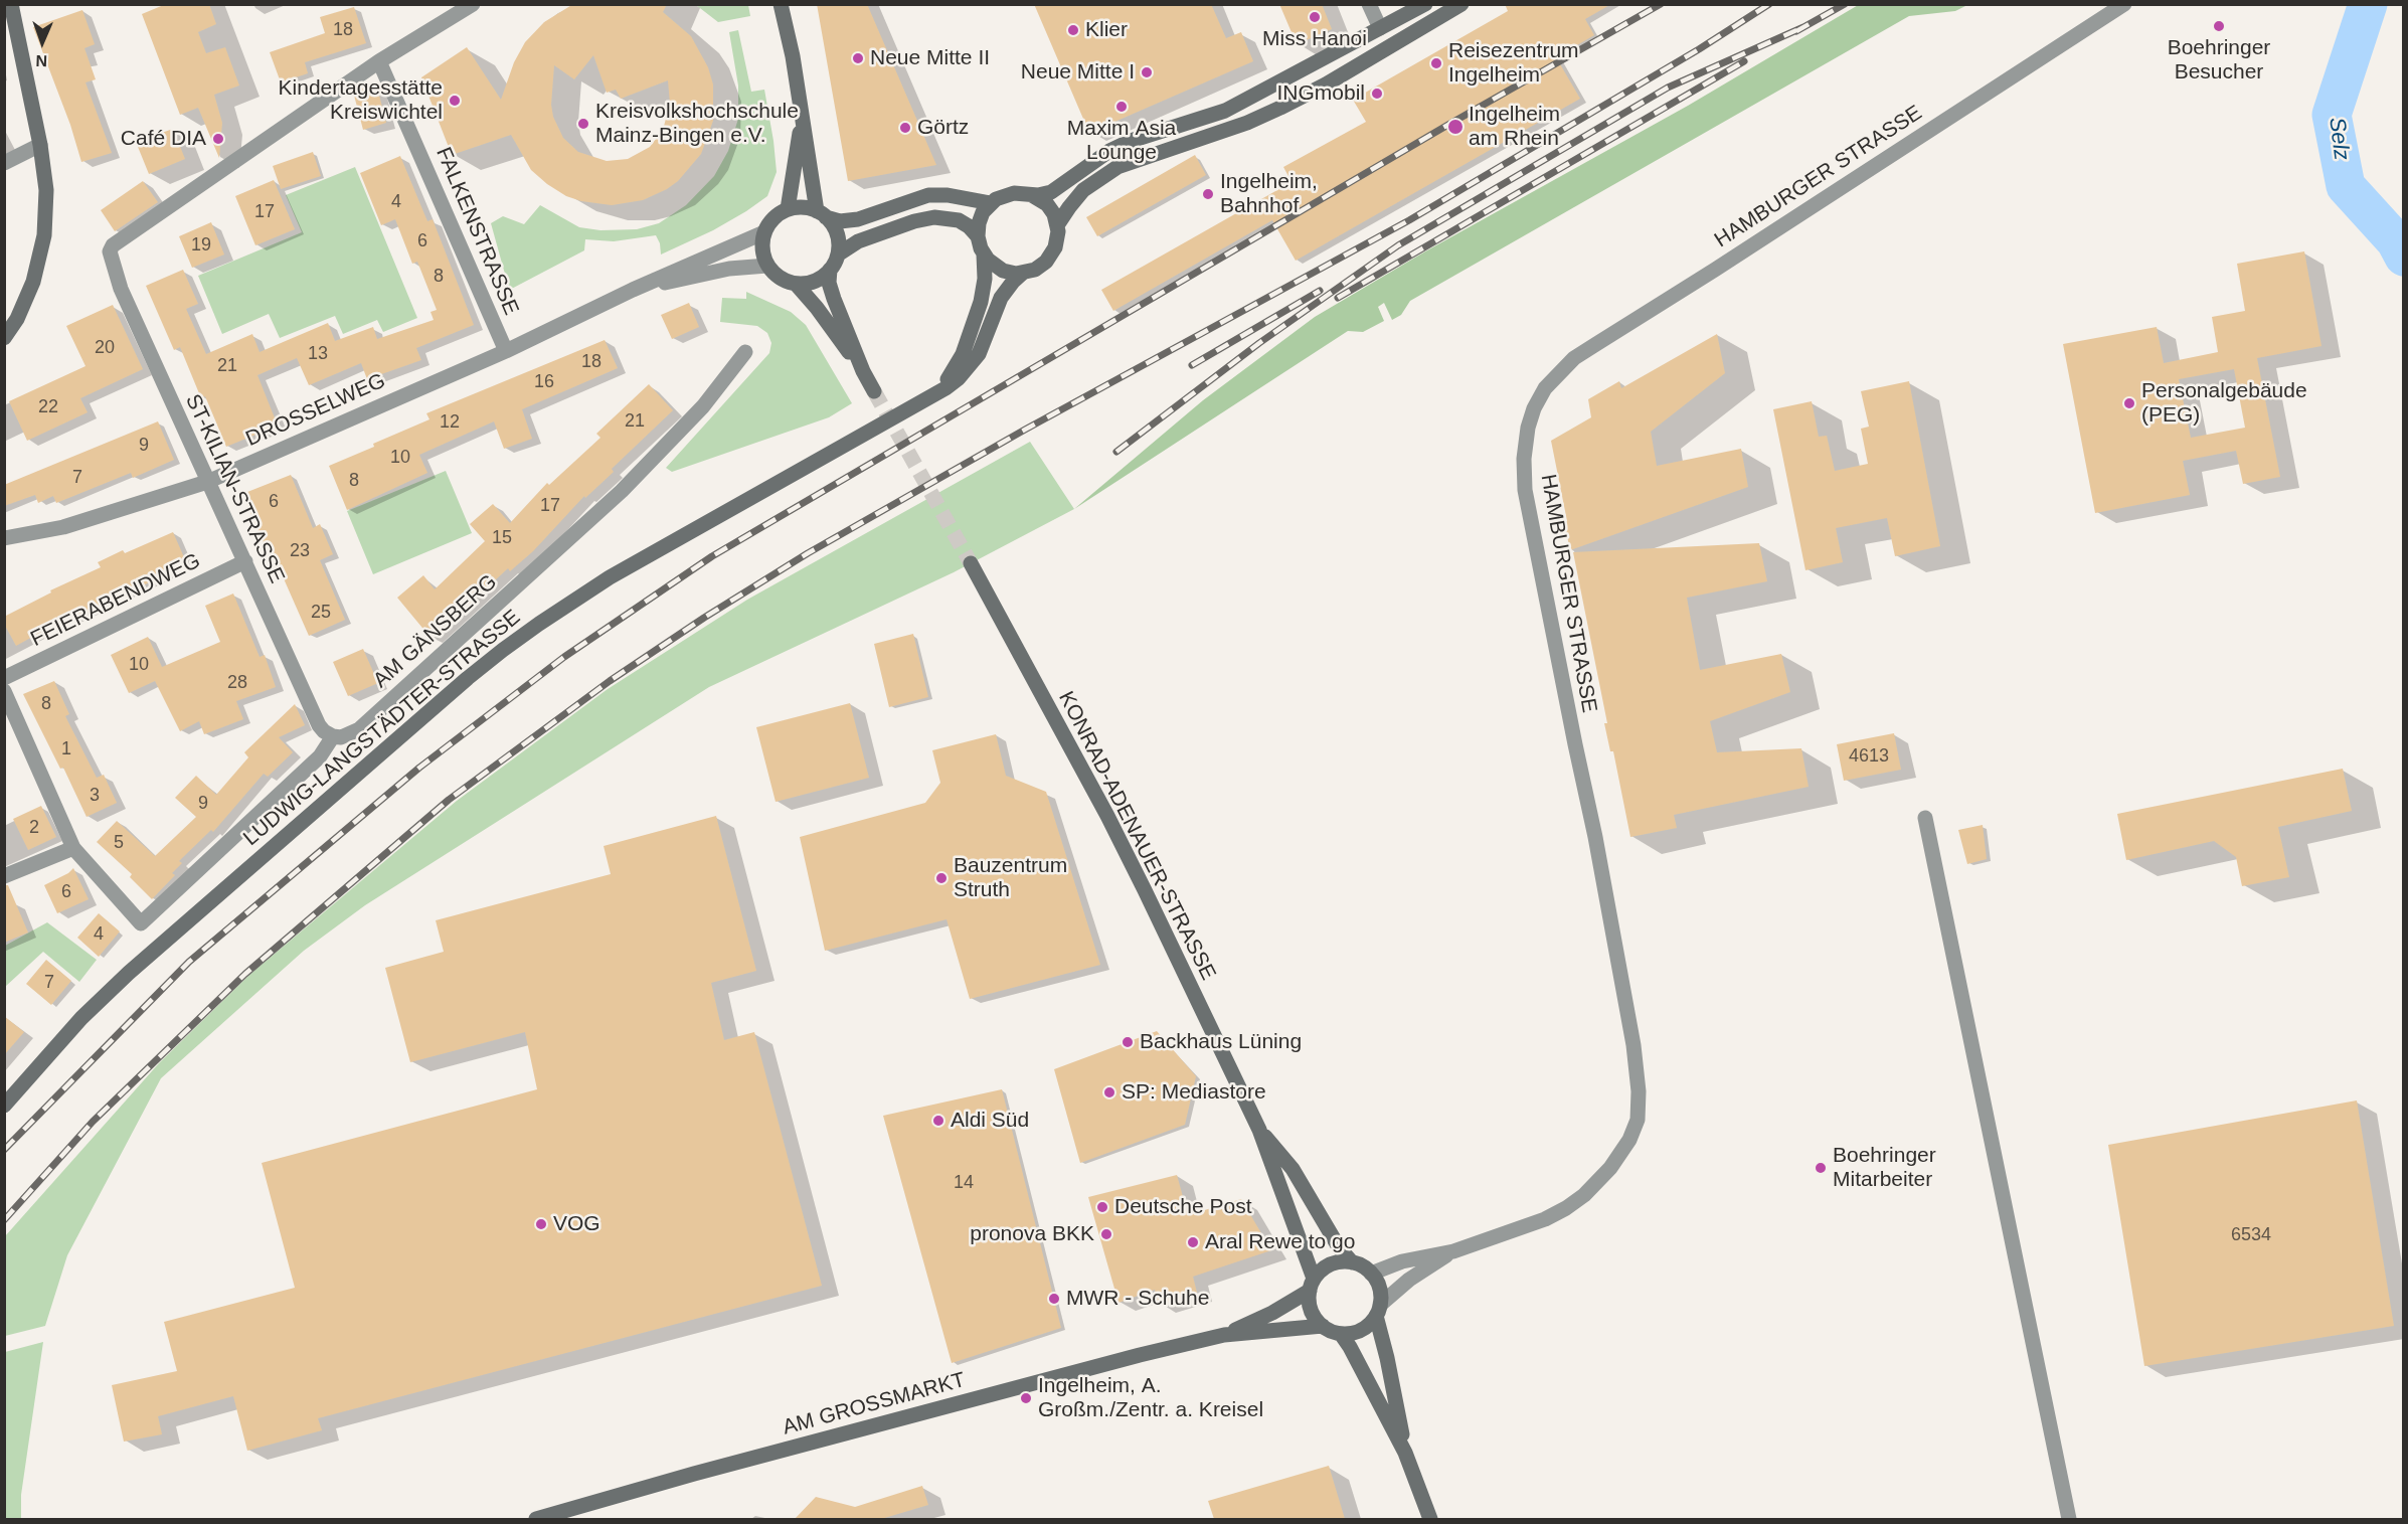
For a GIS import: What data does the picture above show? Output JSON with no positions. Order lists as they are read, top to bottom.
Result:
{
  "streets": {
    "main road": ["LUDWIG-LANGSTÄDTER-STRASSE", "KONRAD-ADENAUER-STRASSE", "AM GROSSMARKT"],
    "street": [
      "HAMBURGER STRASSE",
      "FALKENSTRASSE",
      "DROSSELWEG",
      "ST-KILIAN-STRASSE",
      "FEIERABENDWEG",
      "AM GÄNSBERG"
    ]
  },
  "crossings": [
    ["HAMBURGER STRASSE", "KONRAD-ADENAUER-STRASSE"],
    ["HAMBURGER STRASSE", "AM GROSSMARKT"],
    ["FALKENSTRASSE", "DROSSELWEG"],
    ["FALKENSTRASSE", "ST-KILIAN-STRASSE"],
    ["DROSSELWEG", "ST-KILIAN-STRASSE"],
    ["ST-KILIAN-STRASSE", "FEIERABENDWEG"],
    ["ST-KILIAN-STRASSE", "AM GÄNSBERG"],
    ["KONRAD-ADENAUER-STRASSE", "AM GROSSMARKT"]
  ],
  "water": ["Selz"],
  "places": [
    "Miss Hanoi",
    "Boehringer Besucher",
    "Klier",
    "Neue Mitte II",
    "Reisezentrum Ingelheim",
    "Neue Mitte I",
    "INGmobil",
    "Kindertagesstätte Kreiswichtel",
    "Maxim Asia Lounge",
    "Kreisvolkshochschule Mainz-Bingen e.V.",
    "Ingelheim am Rhein",
    "Görtz",
    "Café DIA",
    "Ingelheim, Bahnhof",
    "Personalgebäude (PEG)",
    "Bauzentrum Struth",
    "Backhaus Lüning",
    "SP: Mediastore",
    "Aldi Süd",
    "Boehringer Mitarbeiter",
    "Deutsche Post",
    "VOG",
    "pronova BKK",
    "Aral Rewe to go",
    "MWR - Schuhe",
    "Ingelheim, A. Großm./Zentr. a. Kreisel"
  ],
  "house_numbers": [
    "18",
    "4",
    "17",
    "6",
    "19",
    "8",
    "20",
    "13",
    "18",
    "21",
    "16",
    "22",
    "21",
    "12",
    "9",
    "10",
    "7",
    "8",
    "6",
    "17",
    "15",
    "23",
    "25",
    "10",
    "28",
    "8",
    "1",
    "4613",
    "3",
    "9",
    "2",
    "5",
    "6",
    "4",
    "7",
    "14",
    "6534"
  ],
  "north": "bottom"
}
